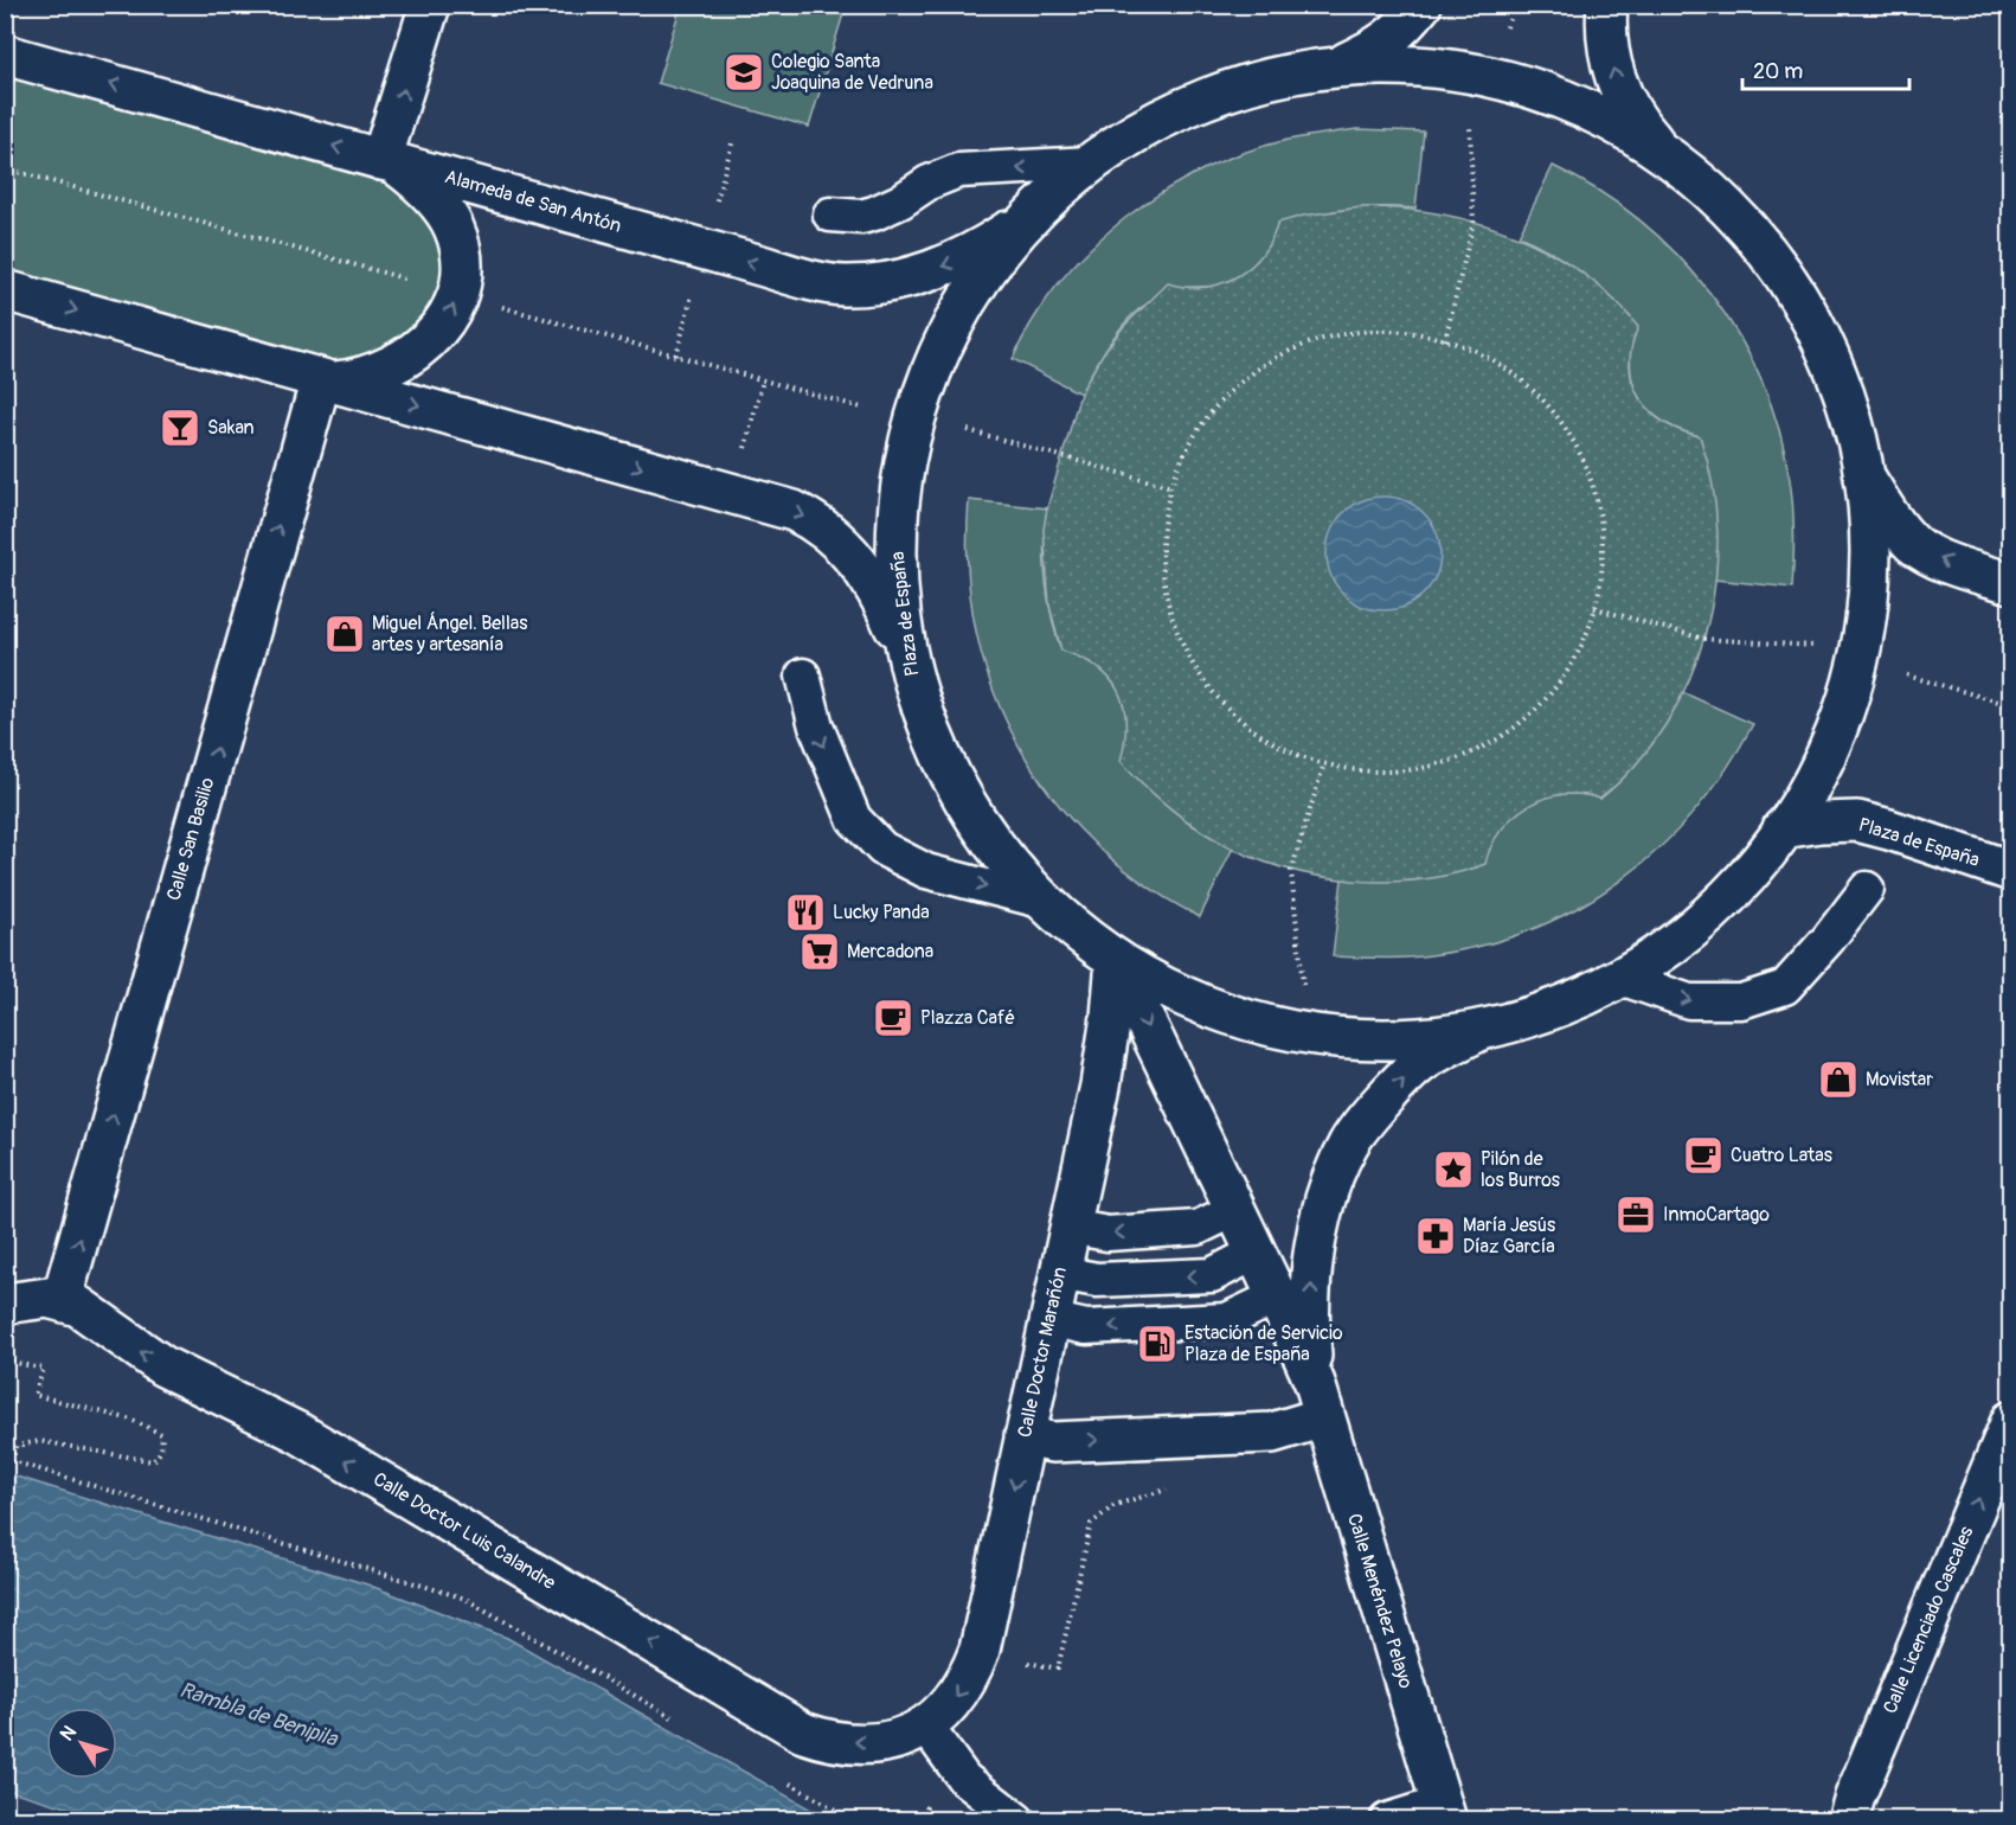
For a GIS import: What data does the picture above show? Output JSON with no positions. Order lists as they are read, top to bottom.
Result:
{
  "streets": {
    "main road": [
      "Alameda de San Antón",
      "Plaza de España",
      "Calle San Basilio",
      "Calle Doctor Marañón",
      "Calle Doctor Luis Calandre",
      "Calle Menéndez Pelayo",
      "Calle Licenciado Cascales"
    ]
  },
  "crossings": [
    ["Alameda de San Antón", "Plaza de España"],
    ["Plaza de España", "Calle Doctor Marañón"],
    ["Calle San Basilio", "Calle Doctor Luis Calandre"],
    ["Calle Doctor Marañón", "Calle Doctor Luis Calandre"]
  ],
  "one_way": [
    "Calle San Basilio",
    "Calle Doctor Marañón",
    "Calle Doctor Luis Calandre",
    "Calle Licenciado Cascales"
  ],
  "water": ["Rambla de Benipila"],
  "places": {
    "school or university": ["Colegio Santa Joaquina de Vedruna"],
    "bar": ["Sakan"],
    "shop": ["Miguel Ángel. Bellas artes y artesanía", "Movistar"],
    "restaurant": ["Lucky Panda"],
    "supermarket": ["Mercadona"],
    "cafe": ["Plazza Café", "Cuatro Latas"],
    "place": ["Pilón de los Burros"],
    "office": ["InmoCartago"],
    "pharmacy": ["María Jesús Díaz García"],
    "fuel station": ["Estación de Servicio Plaza de España"]
  },
  "scale_bar": "20 m",
  "north": "top left"
}
